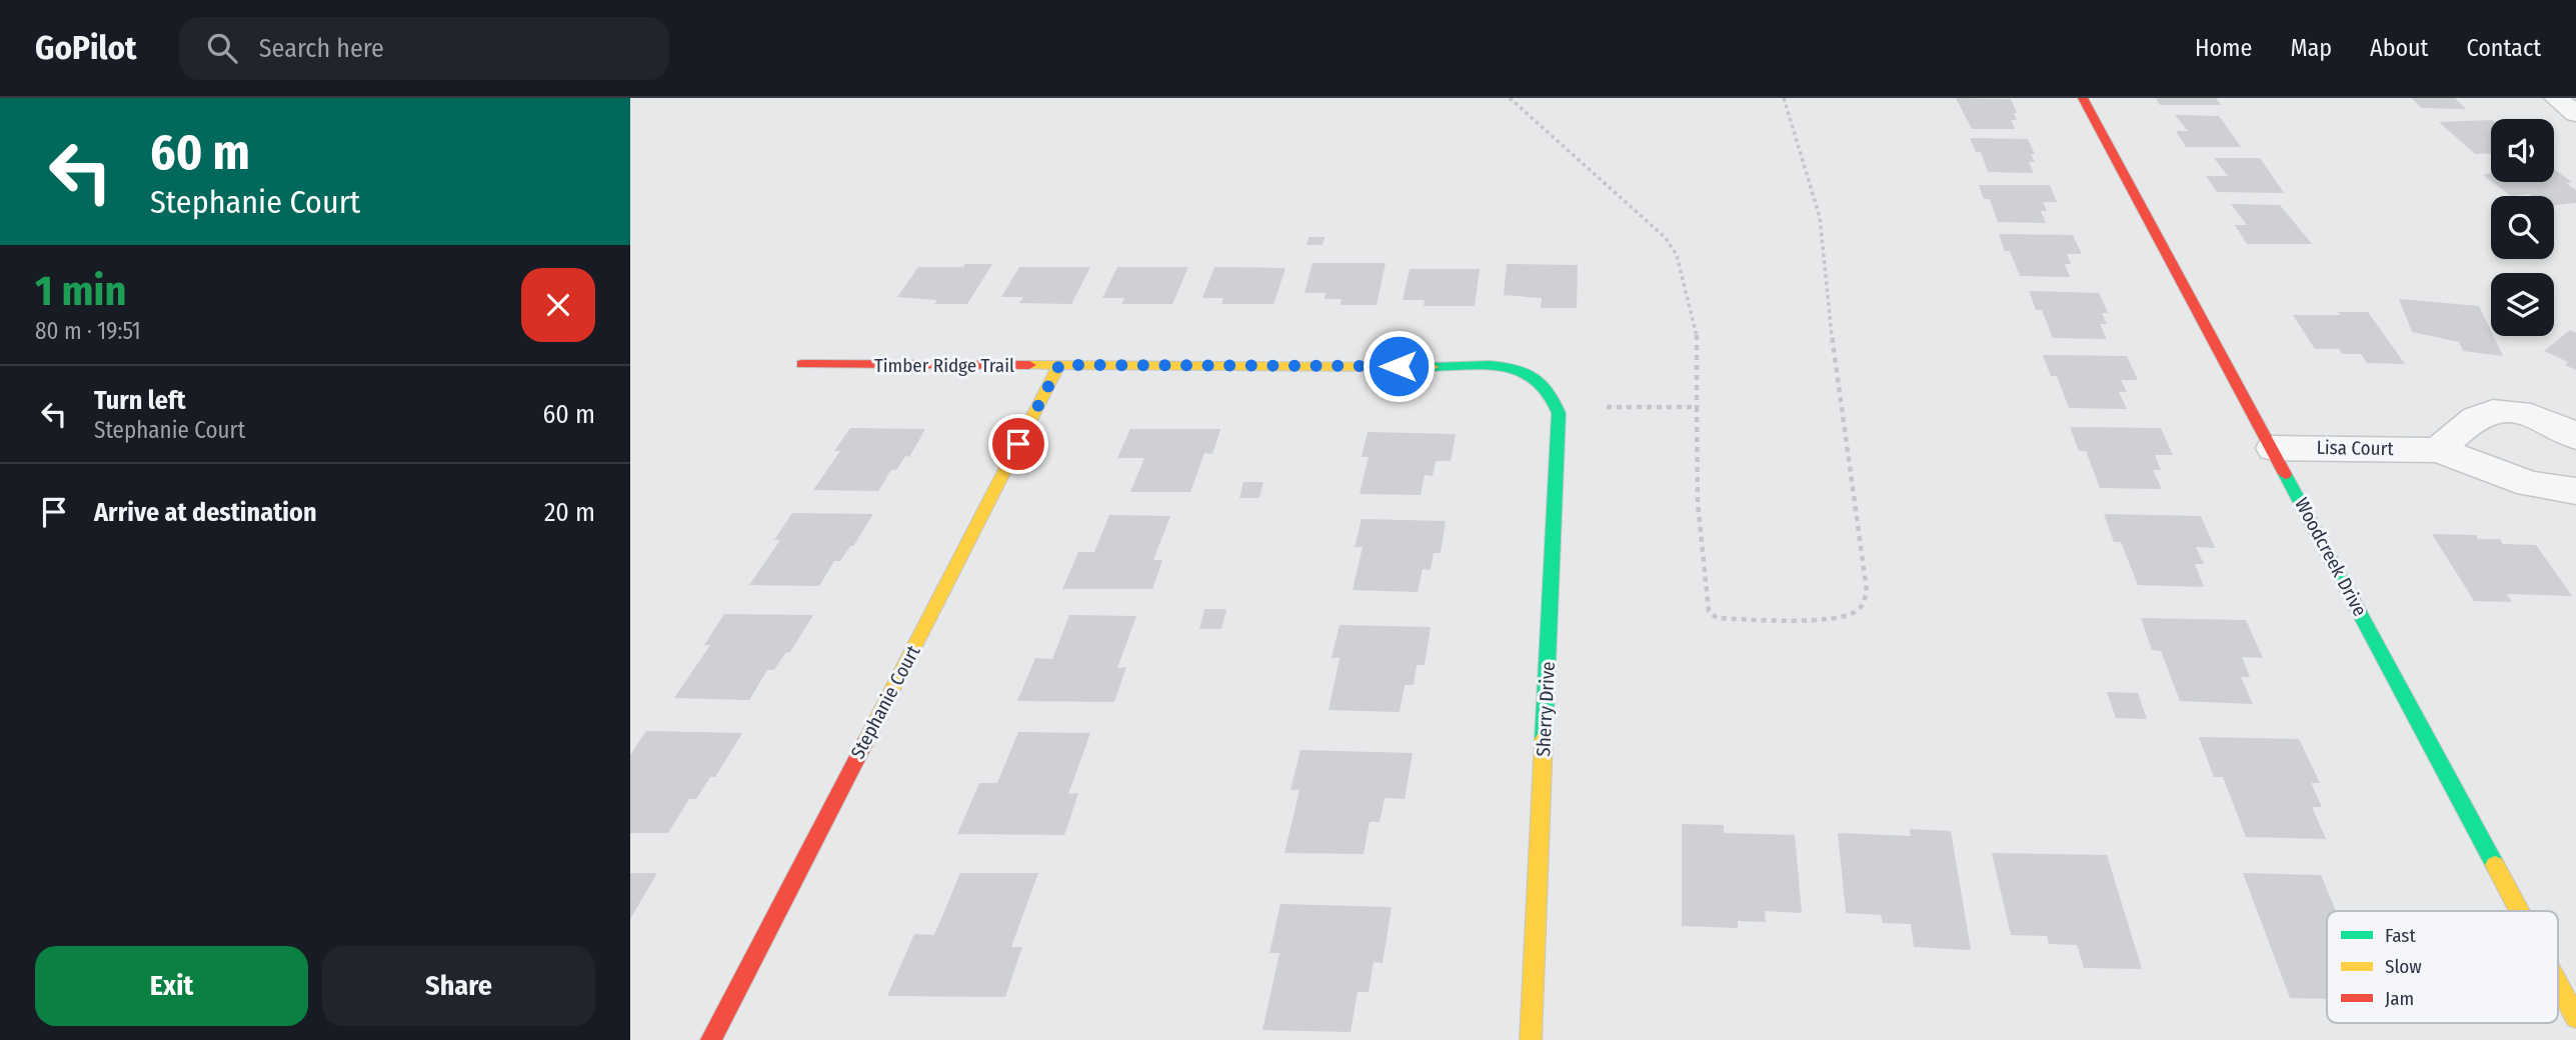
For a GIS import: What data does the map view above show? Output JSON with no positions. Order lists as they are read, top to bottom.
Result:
{
  "streets": {
    "street": [
      "Timber Ridge Trail",
      "Lisa Court",
      "Woodcreek Drive",
      "Stephanie Court",
      "Sherry Drive"
    ]
  },
  "crossings": [
    ["Timber Ridge Trail", "Stephanie Court"],
    ["Timber Ridge Trail", "Sherry Drive"],
    ["Lisa Court", "Woodcreek Drive"]
  ],
  "legend": ["Fast", "Slow", "Jam"],
  "page": {
    "header": "GoPilot",
    "search": "Search here",
    "nav": [
      "Home",
      "Map",
      "About",
      "Contact"
    ],
    "turn": ["60 m", "Stephanie Court"],
    "heading": ["1 min", "80 m · 19:51"],
    "list": [
      {
        "name": "Turn left",
        "note": "Stephanie Court",
        "value": "60 m"
      },
      {
        "name": "Arrive at destination",
        "value": "20 m"
      }
    ],
    "buttons": ["Exit", "Share"]
  }
}
